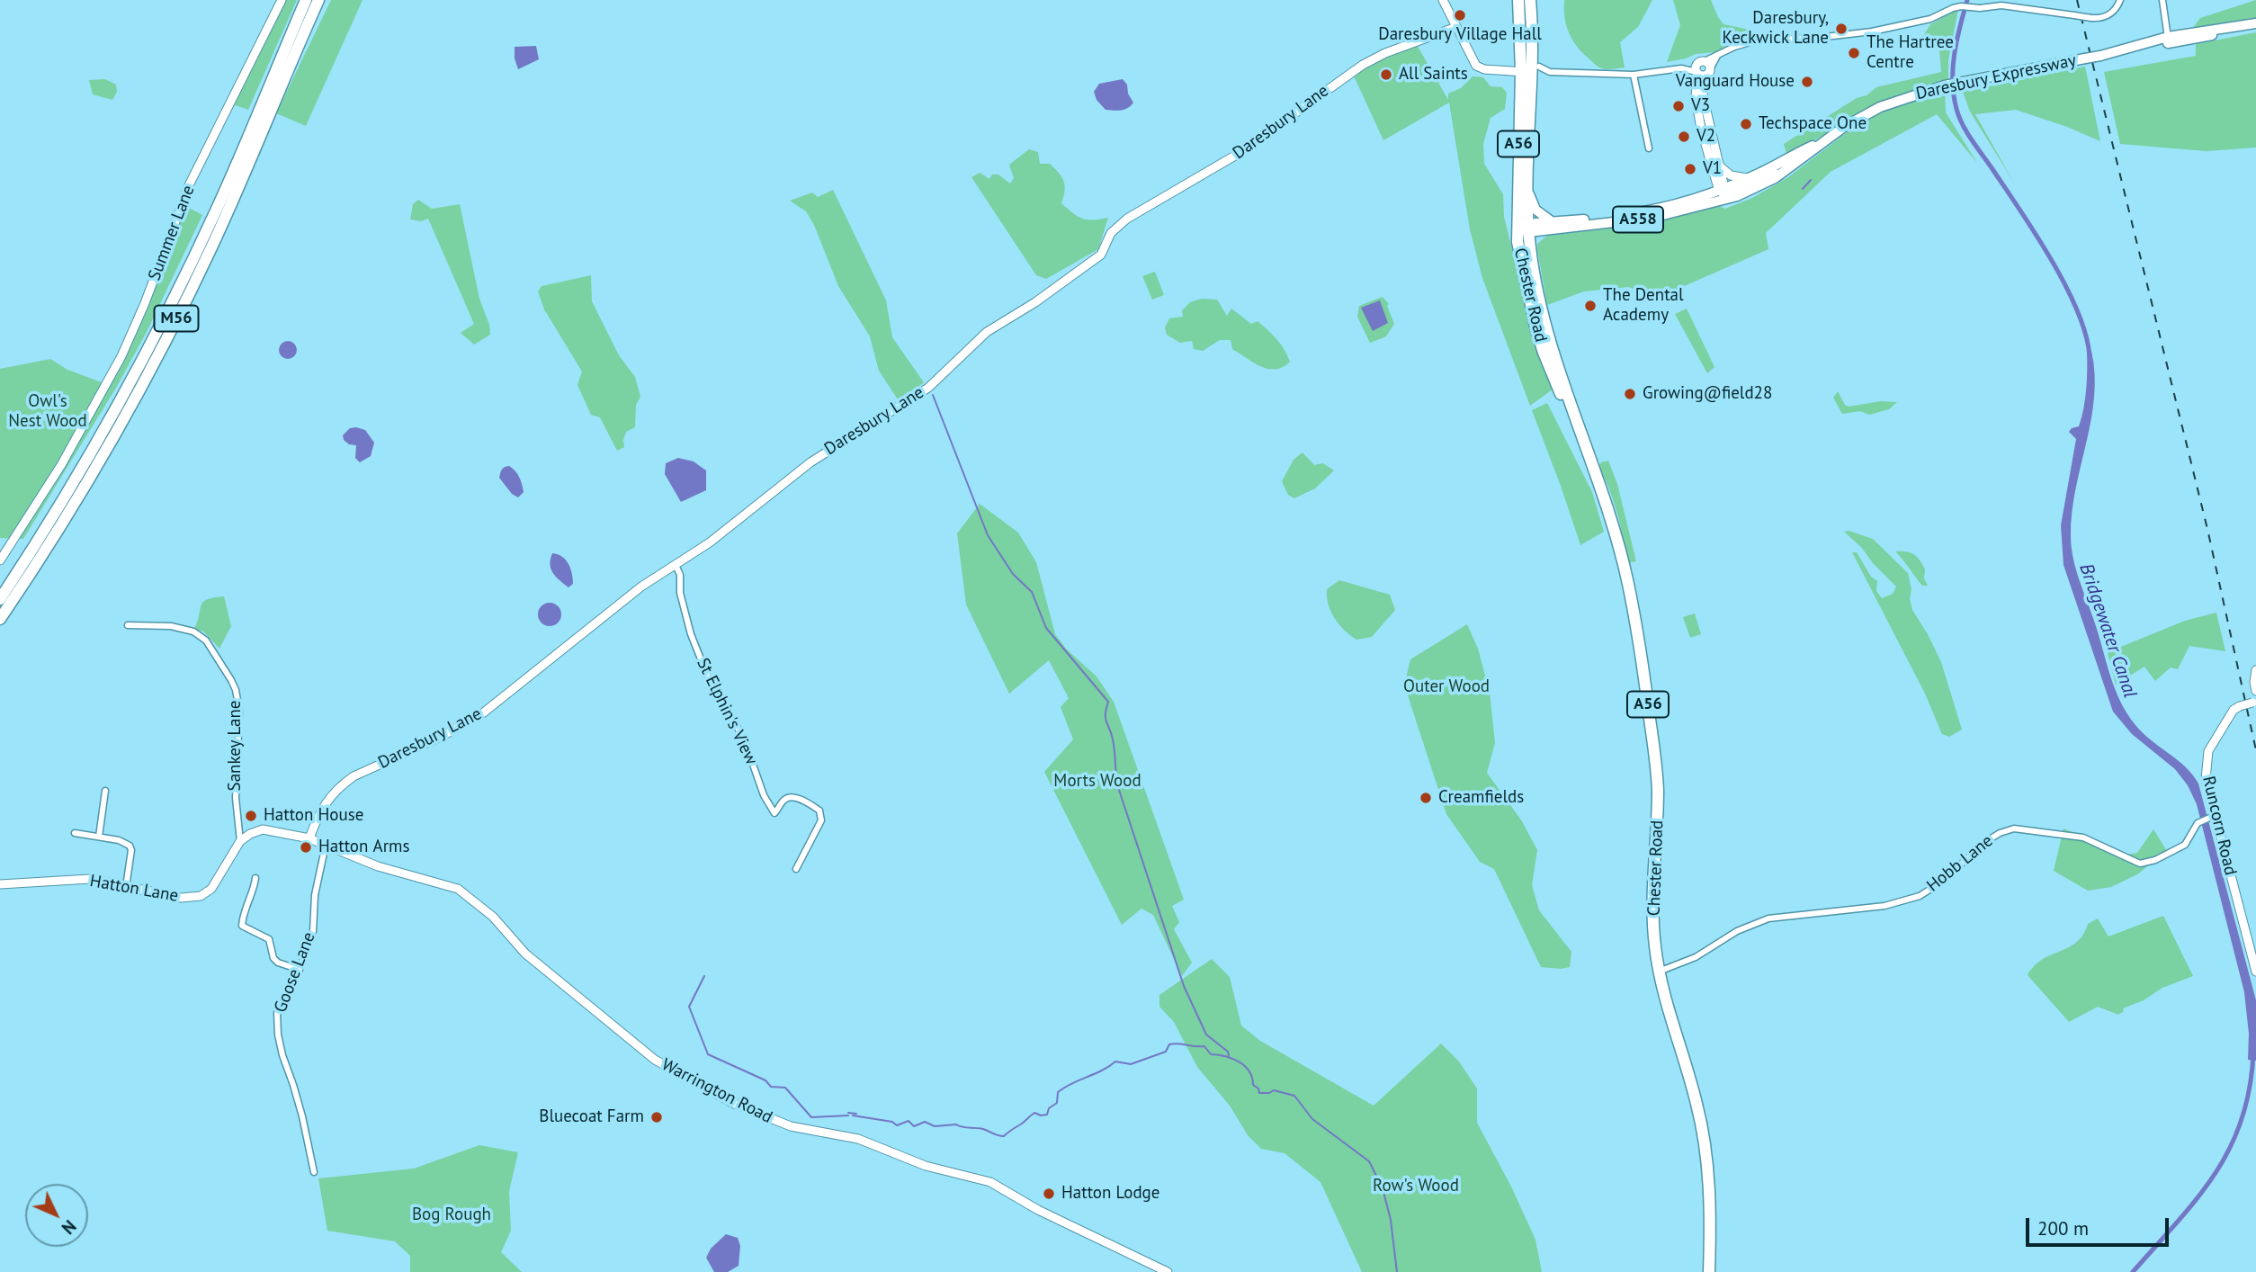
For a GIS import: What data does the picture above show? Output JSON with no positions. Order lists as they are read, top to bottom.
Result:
{
  "streets": {
    "highway": ["A56", "Chester Road", "M56"],
    "main road": ["Daresbury Expressway", "A558"],
    "street": [
      "Daresbury Lane",
      "Summer Lane",
      "St Elphin's View",
      "Sankey Lane",
      "Runcorn Road",
      "Hobb Lane",
      "Hatton Lane",
      "Goose Lane",
      "Warrington Road"
    ]
  },
  "crossings": [
    ["Daresbury Expressway", "A56"],
    ["Daresbury Expressway", "A558"],
    ["Daresbury Expressway", "Chester Road"],
    ["Daresbury Lane", "St Elphin's View"],
    ["Daresbury Lane", "Warrington Road"],
    ["A56", "Chester Road"],
    ["A558", "Chester Road"],
    ["Chester Road", "Hobb Lane"],
    ["Sankey Lane", "Hatton Lane"],
    ["Runcorn Road", "Hobb Lane"],
    ["Goose Lane", "Warrington Road"]
  ],
  "water": ["Bridgewater Canal"],
  "parks": [
    "Owl's Nest Wood",
    "Outer Wood",
    "Morts Wood",
    "Row's Wood",
    "Bog Rough"
  ],
  "places": [
    "Daresbury Village Hall",
    "Daresbury, Keckwick Lane",
    "The Hartree Centre",
    "All Saints",
    "Vanguard House",
    "V3",
    "Techspace One",
    "V2",
    "V1",
    "The Dental Academy",
    "Growing@field28",
    "Creamfields",
    "Hatton House",
    "Hatton Arms",
    "Bluecoat Farm",
    "Hatton Lodge"
  ],
  "scale_bar": "200 m",
  "north": "bottom right"
}
